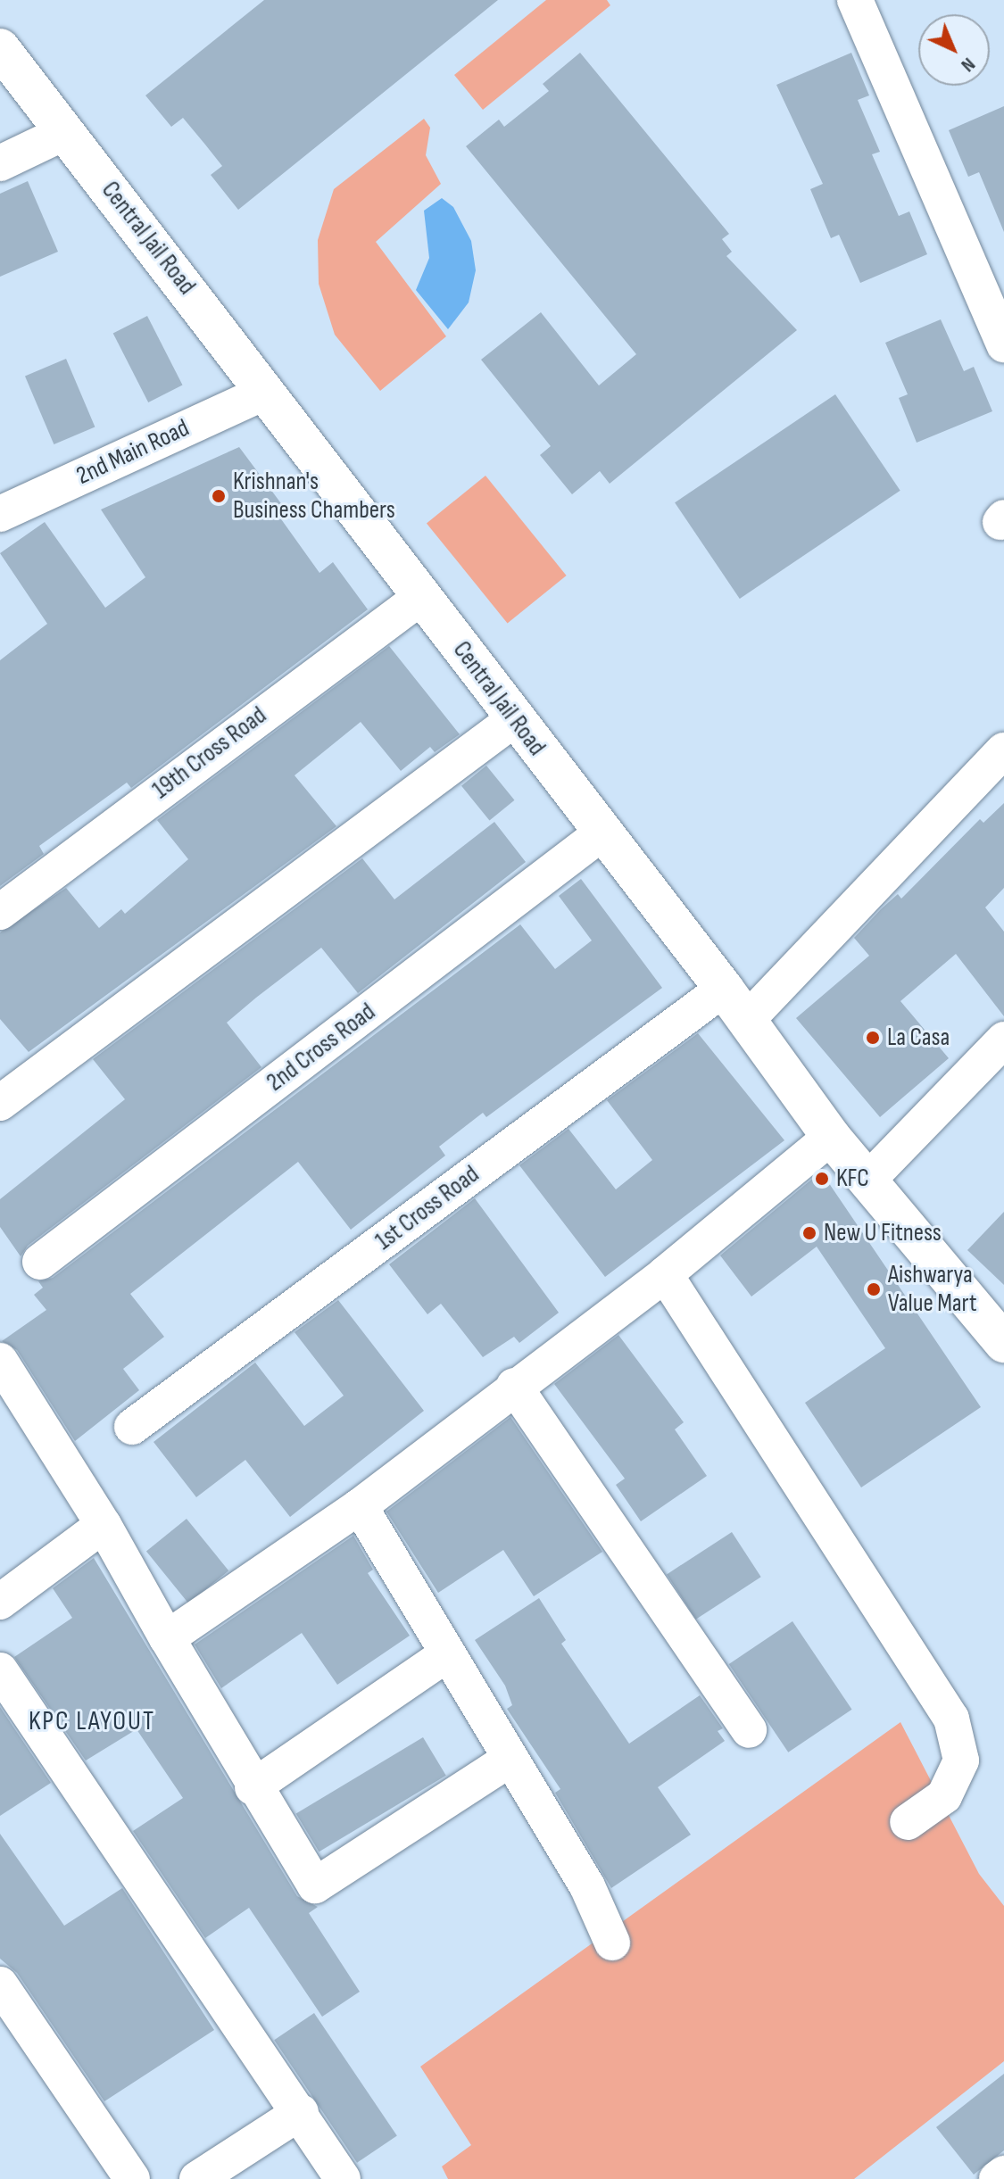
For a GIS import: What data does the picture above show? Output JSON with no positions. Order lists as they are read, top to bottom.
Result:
{
  "streets": {
    "main road": ["Central Jail Road"],
    "street": [
      "2nd Main Road",
      "19th Cross Road",
      "2nd Cross Road",
      "1st Cross Road"
    ]
  },
  "crossings": [
    ["Central Jail Road", "2nd Main Road"],
    ["Central Jail Road", "19th Cross Road"],
    ["Central Jail Road", "2nd Cross Road"],
    ["Central Jail Road", "1st Cross Road"]
  ],
  "districts": ["KPC LAYOUT"],
  "places": [
    "Krishnan's Business Chambers",
    "La Casa",
    "KFC",
    "New U Fitness",
    "Aishwarya Value Mart"
  ],
  "north": "bottom right"
}
